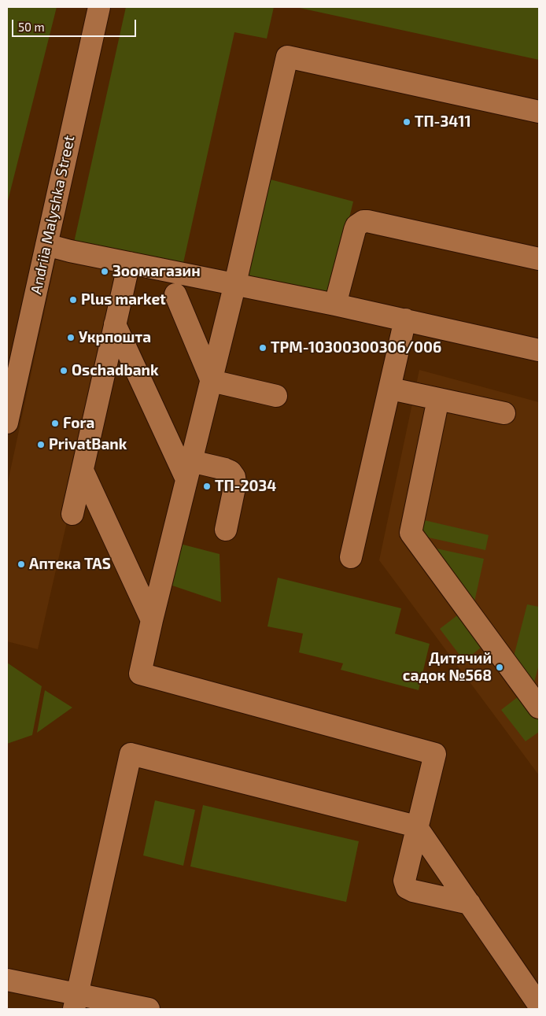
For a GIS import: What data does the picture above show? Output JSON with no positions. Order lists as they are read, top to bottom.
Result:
{
  "streets": {
    "street": ["Andriia Malyshka Street"]
  },
  "places": [
    "ТП-3411",
    "Зоомагазин",
    "Plus market",
    "Укрпошта",
    "ТРМ-10300300306/006",
    "Oschadbank",
    "Fora",
    "PrivatBank",
    "ТП-2034",
    "Аптека TAS",
    "Дитячий садок №568"
  ],
  "scale_bar": "50 m"
}
